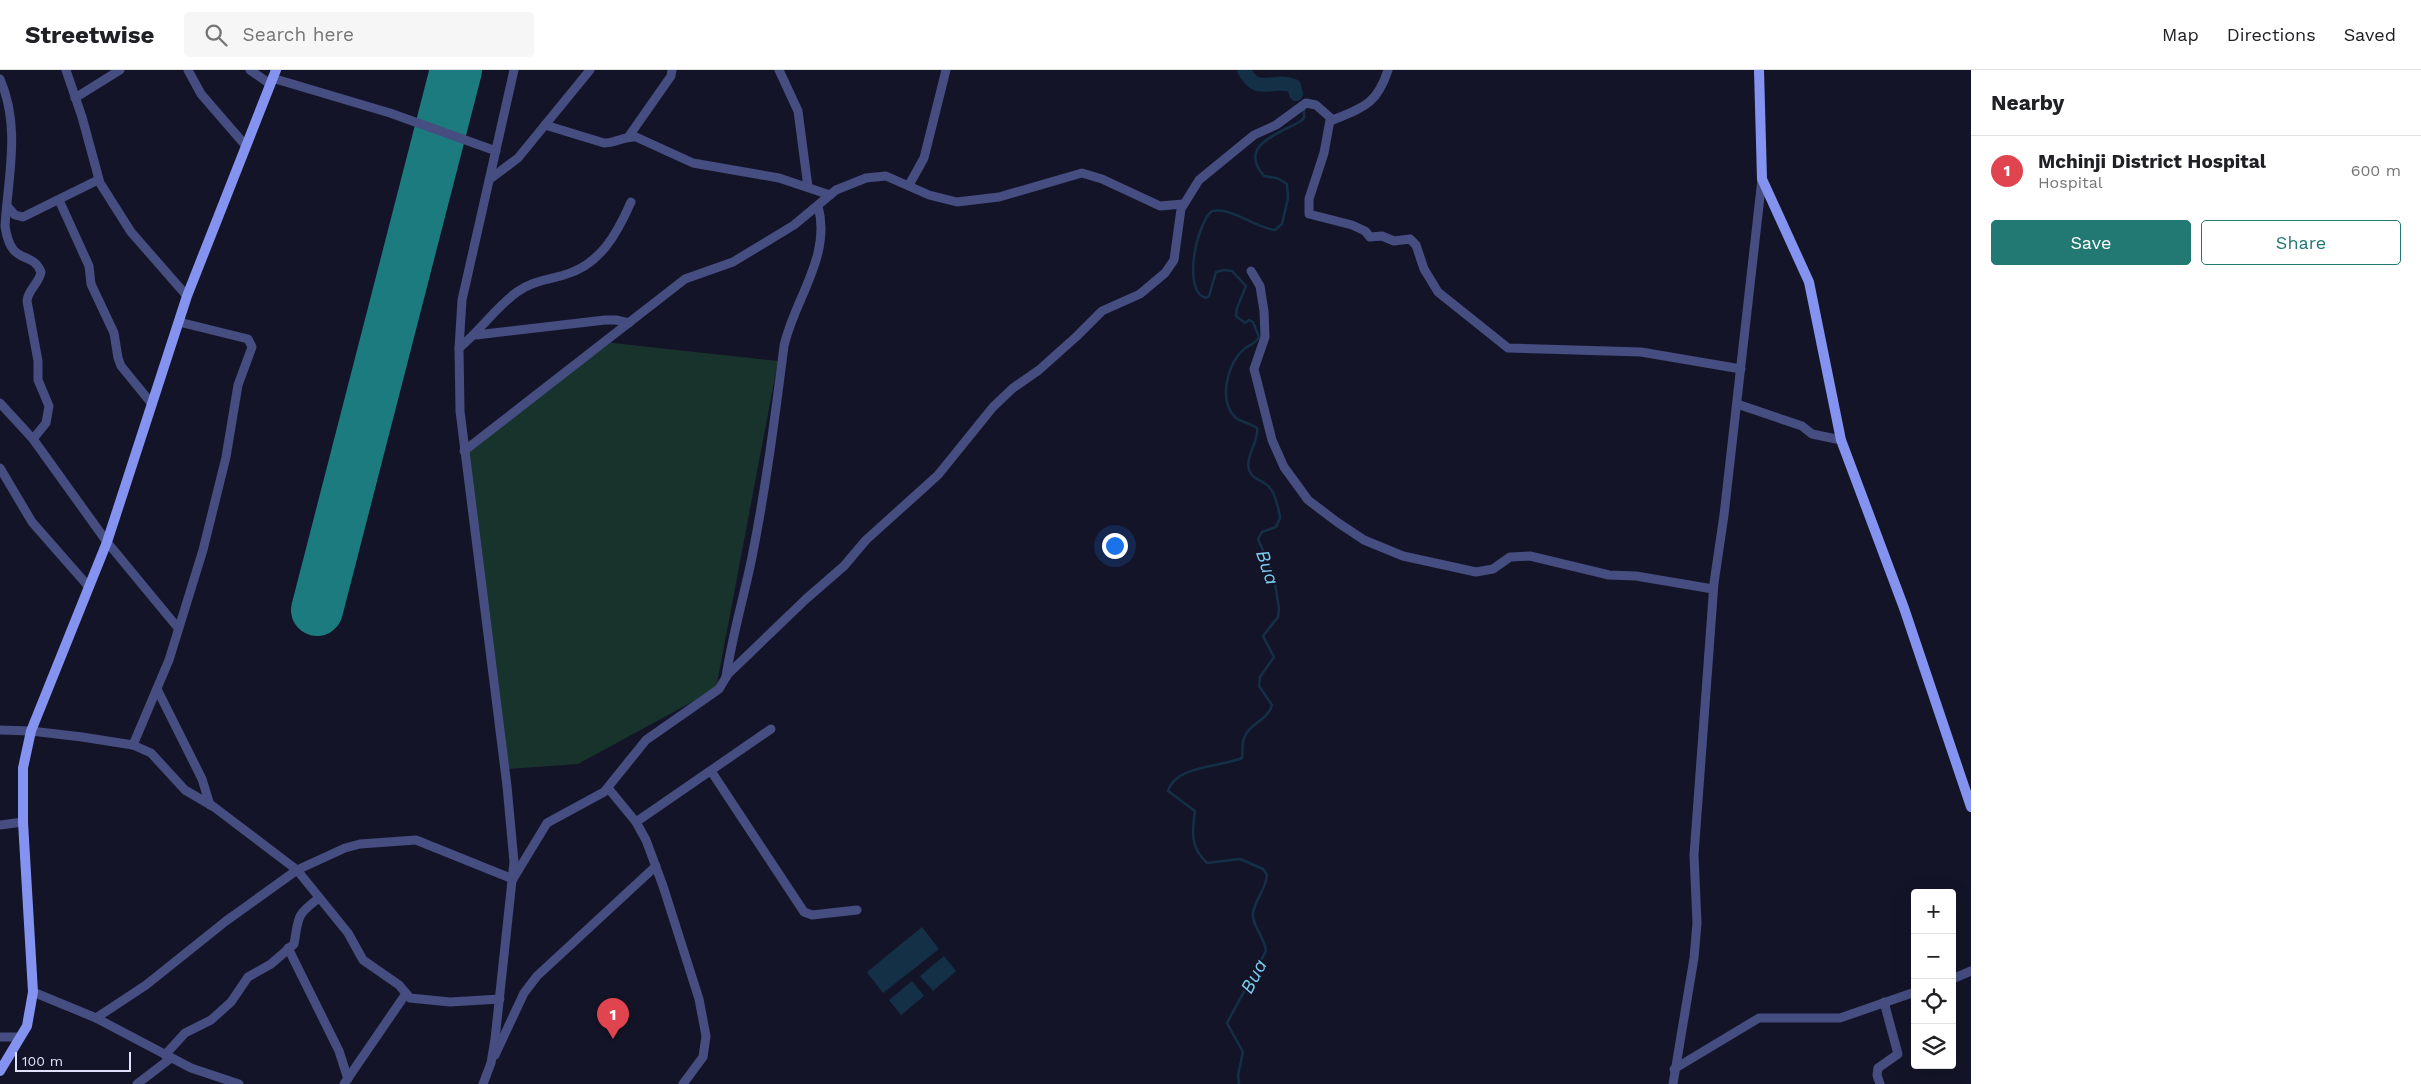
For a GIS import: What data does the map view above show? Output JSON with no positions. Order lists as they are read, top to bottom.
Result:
{
  "water": ["Bua"],
  "scale_bar": "100 m",
  "page": {
    "header": "Streetwise",
    "search": "Search here",
    "nav": ["Map", "Directions", "Saved"],
    "heading": "Nearby",
    "list": [
      {
        "mark": "1",
        "name": "Mchinji District Hospital",
        "note": "Hospital",
        "value": "600 m"
      }
    ],
    "buttons": ["Save", "Share"],
    "map_buttons": ["+", "−"],
    "pins": "1",
    "scale": "100 m"
  }
}
